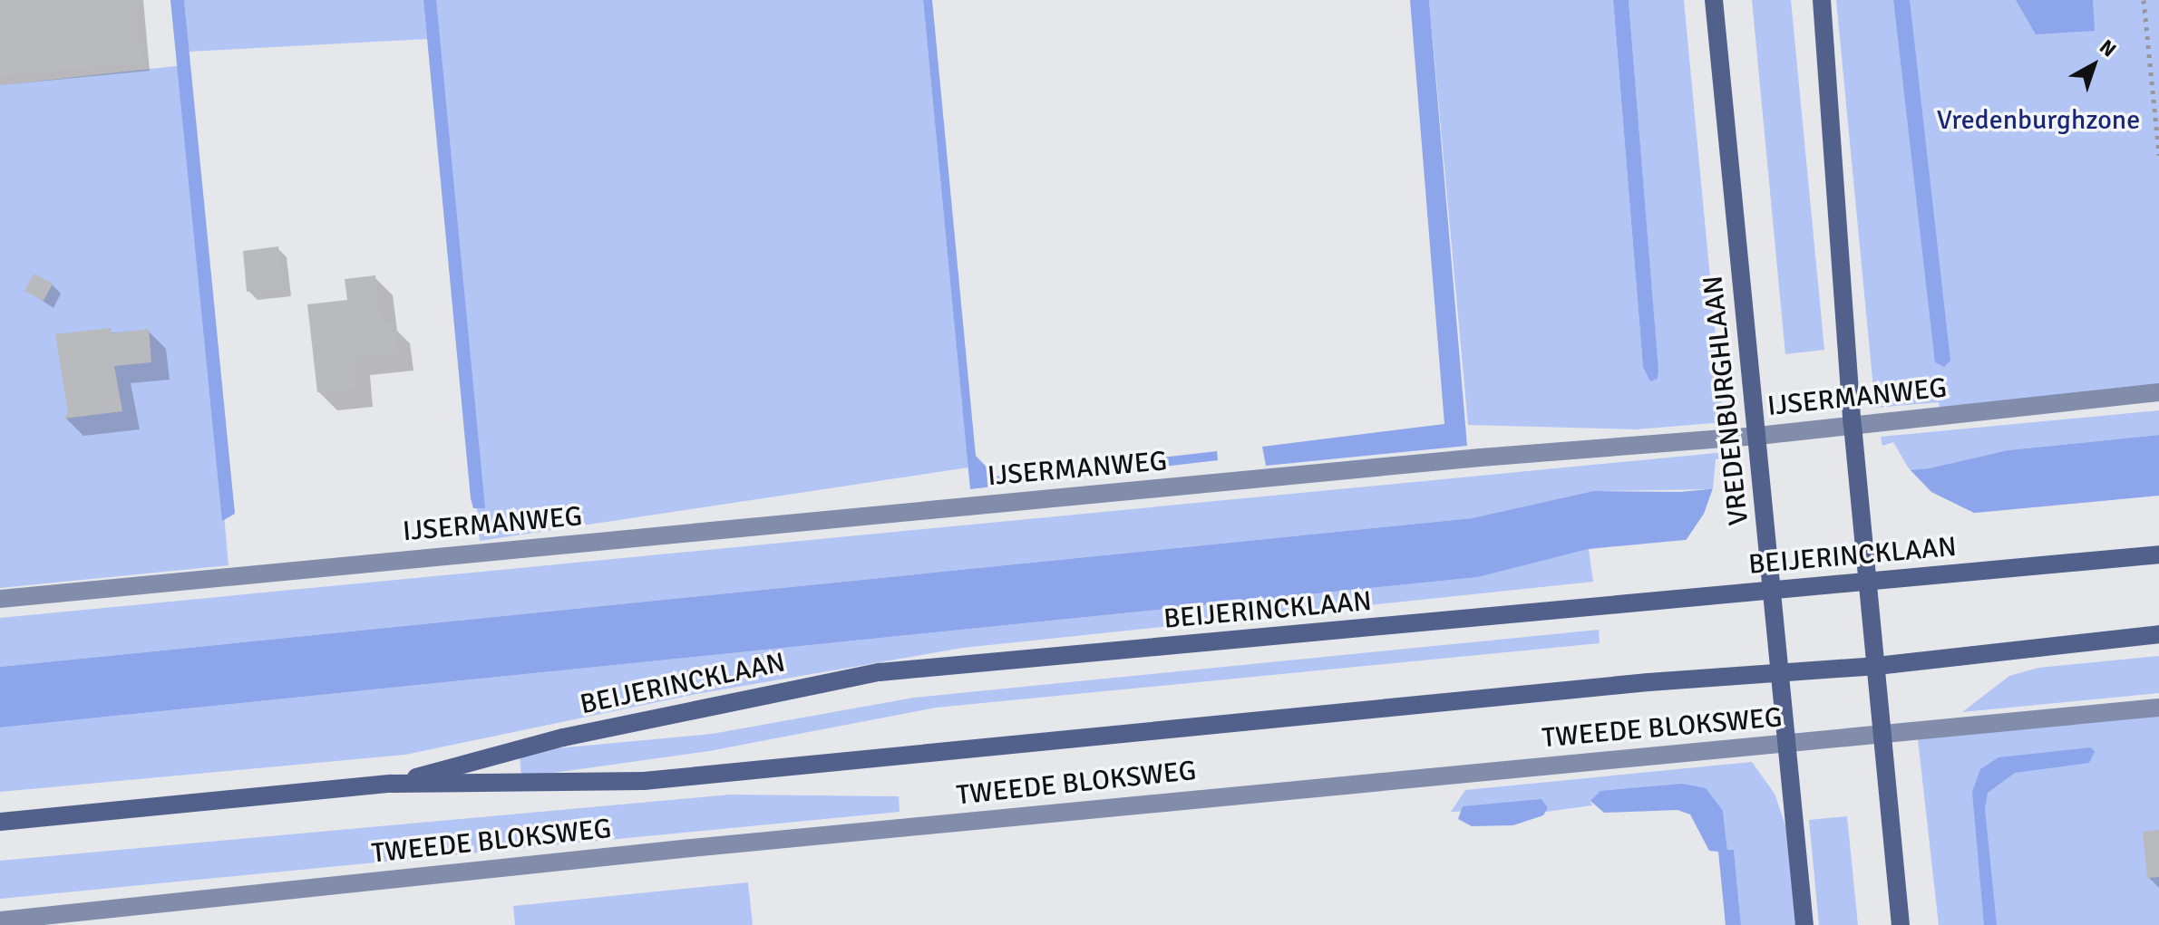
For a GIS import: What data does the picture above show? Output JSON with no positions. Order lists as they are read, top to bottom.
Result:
{
  "streets": {
    "main road": ["VREDENBURGHLAAN", "BEIJERINCKLAAN"],
    "street": ["IJSERMANWEG", "TWEEDE BLOKSWEG"]
  },
  "crossings": [
    ["IJSERMANWEG", "VREDENBURGHLAAN"],
    ["VREDENBURGHLAAN", "BEIJERINCKLAAN"],
    ["VREDENBURGHLAAN", "TWEEDE BLOKSWEG"]
  ],
  "parks": ["Vredenburghzone"],
  "north": "top right"
}
